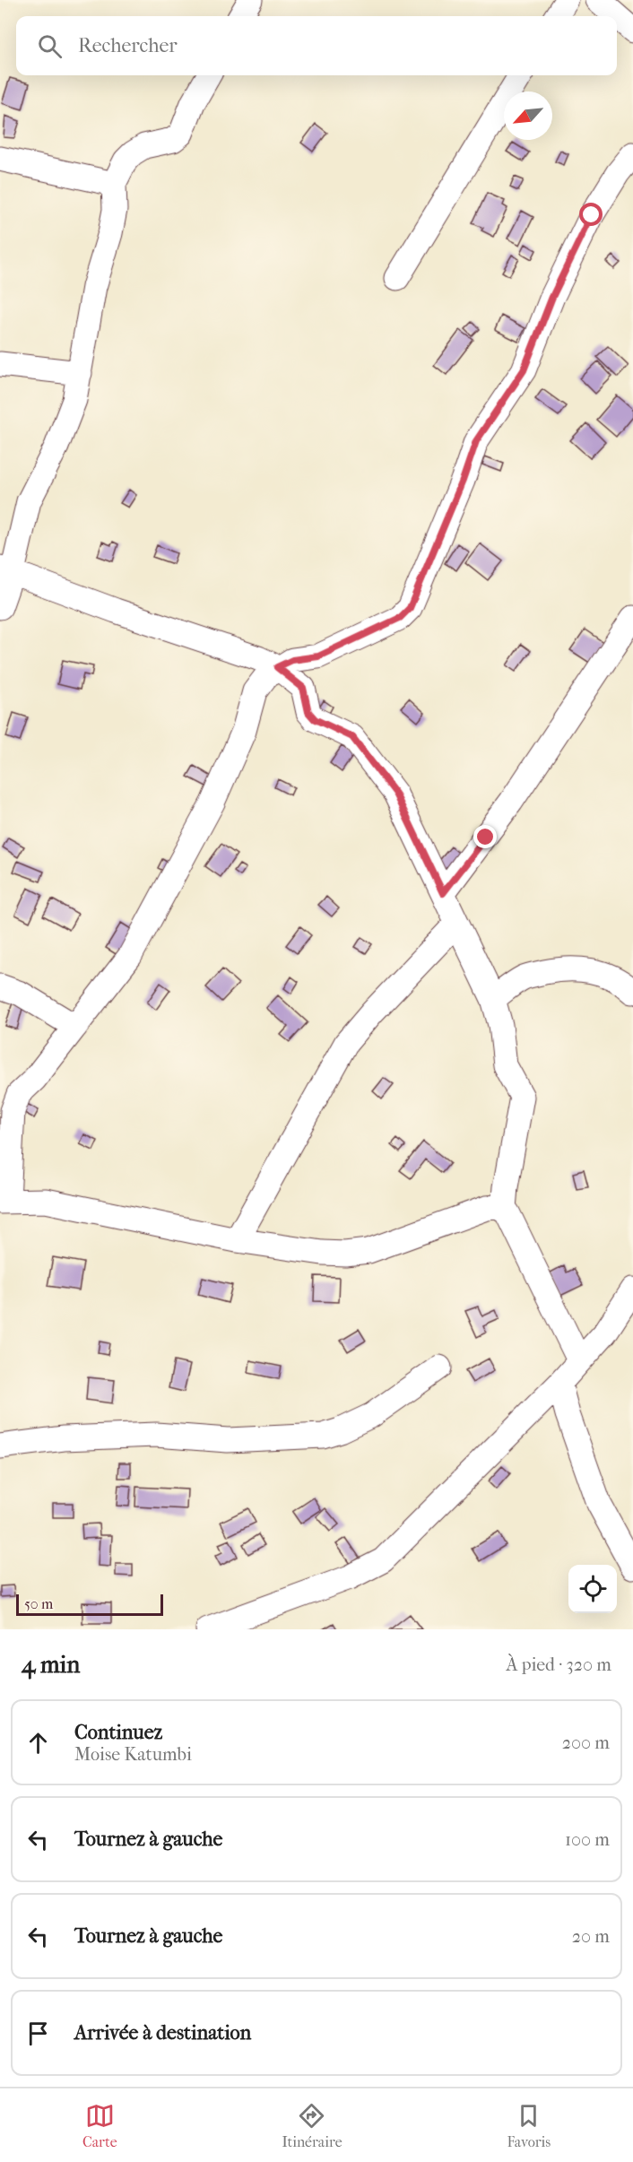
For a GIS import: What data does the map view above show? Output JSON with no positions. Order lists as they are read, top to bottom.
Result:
{
  "scale_bar": "50 m",
  "north": "bottom left",
  "page": {
    "search": "Rechercher",
    "scale": "50 m",
    "heading": ["4 min", "À pied · 320 m"],
    "list": [
      ["Continuez", "Moise Katumbi", "200 m"],
      ["Tournez à gauche", "100 m"],
      ["Tournez à gauche", "20 m"],
      "Arrivée à destination"
    ],
    "nav": ["Carte", "Itinéraire", "Favoris"]
  }
}
